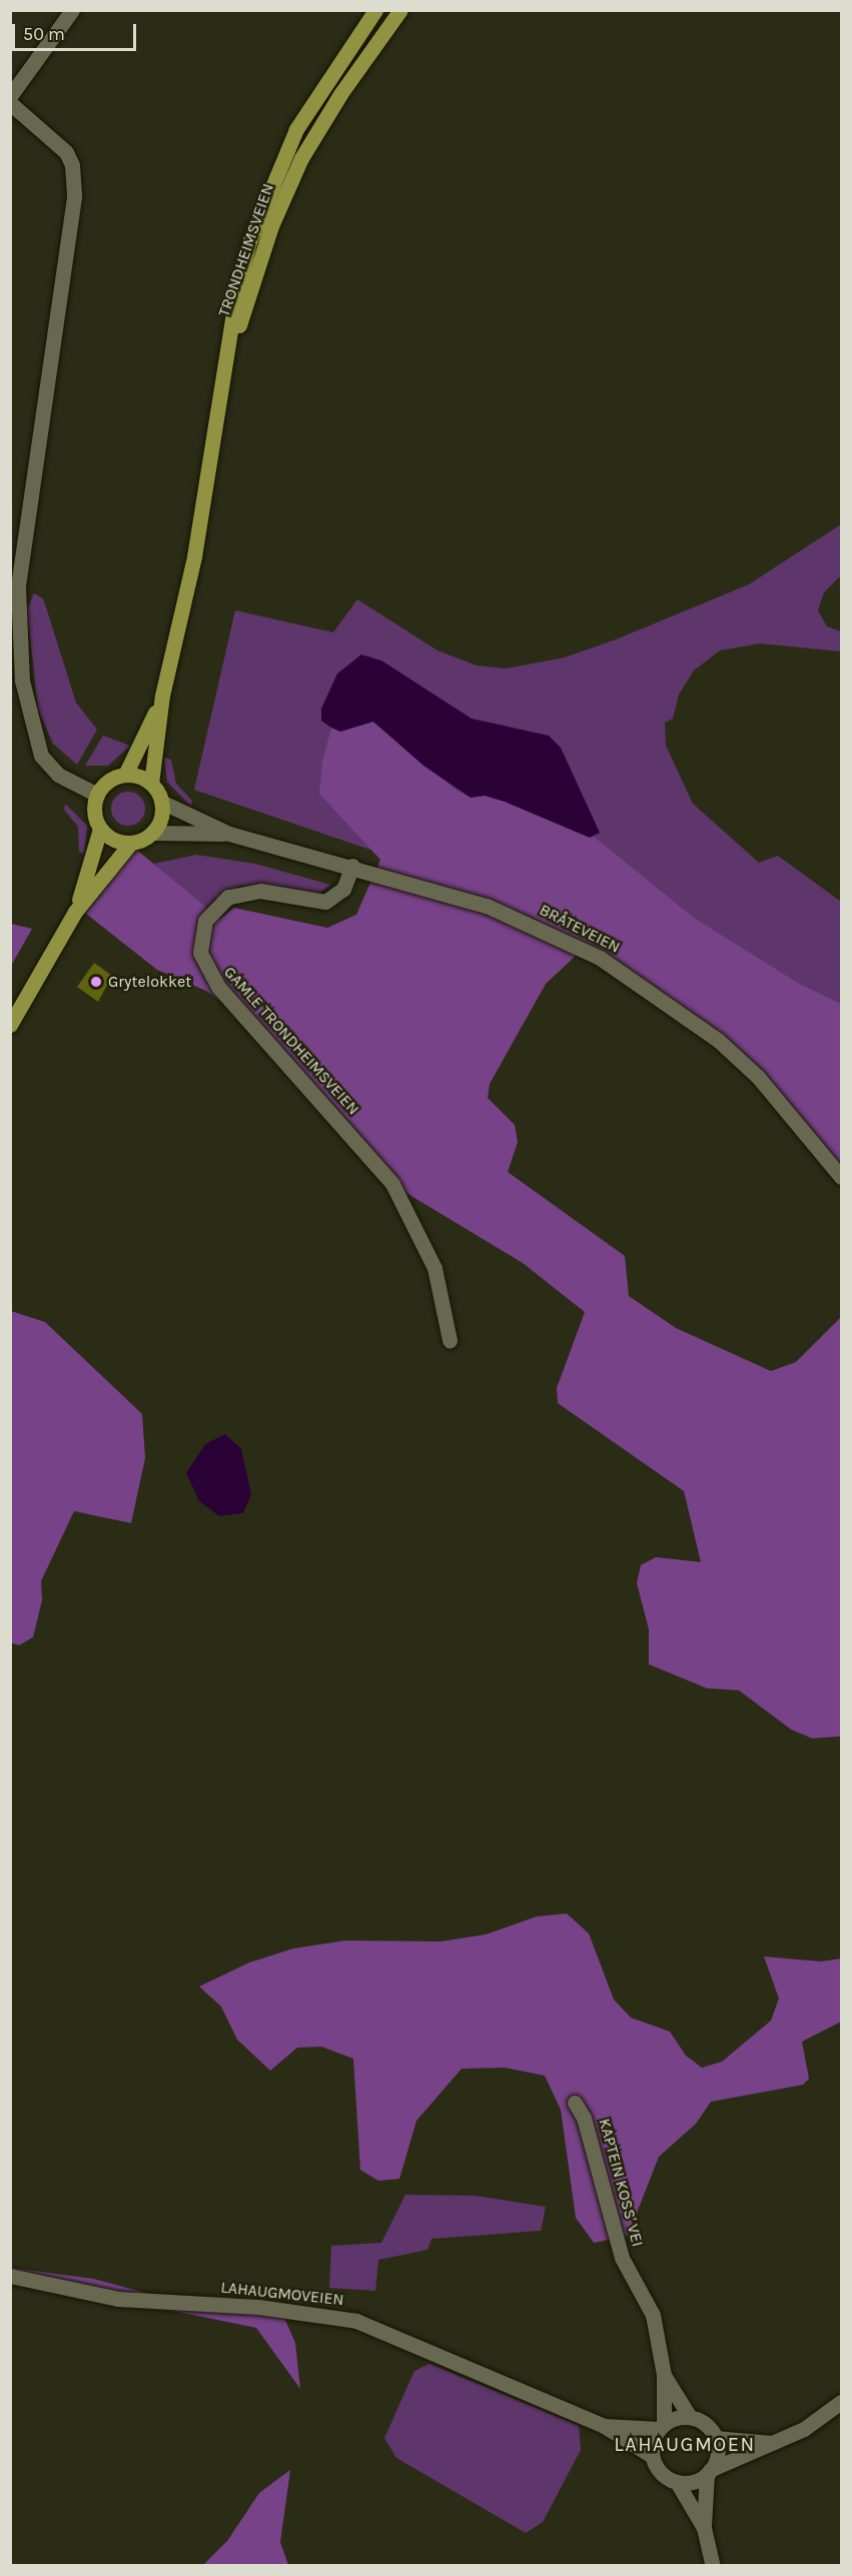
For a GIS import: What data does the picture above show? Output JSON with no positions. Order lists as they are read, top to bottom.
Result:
{
  "streets": {
    "main road": ["TRONDHEIMSVEIEN"],
    "street": [
      "BRÅTEVEIEN",
      "GAMLE TRONDHEIMSVEIEN",
      "KAPTEIN KOSS' VEI",
      "LAHAUGMOVEIEN"
    ]
  },
  "crossings": [
    ["TRONDHEIMSVEIEN", "BRÅTEVEIEN"],
    ["BRÅTEVEIEN", "GAMLE TRONDHEIMSVEIEN"],
    ["KAPTEIN KOSS' VEI", "LAHAUGMOVEIEN"]
  ],
  "districts": ["LAHAUGMOEN"],
  "places": ["Grytelokket"],
  "scale_bar": "50 m"
}
